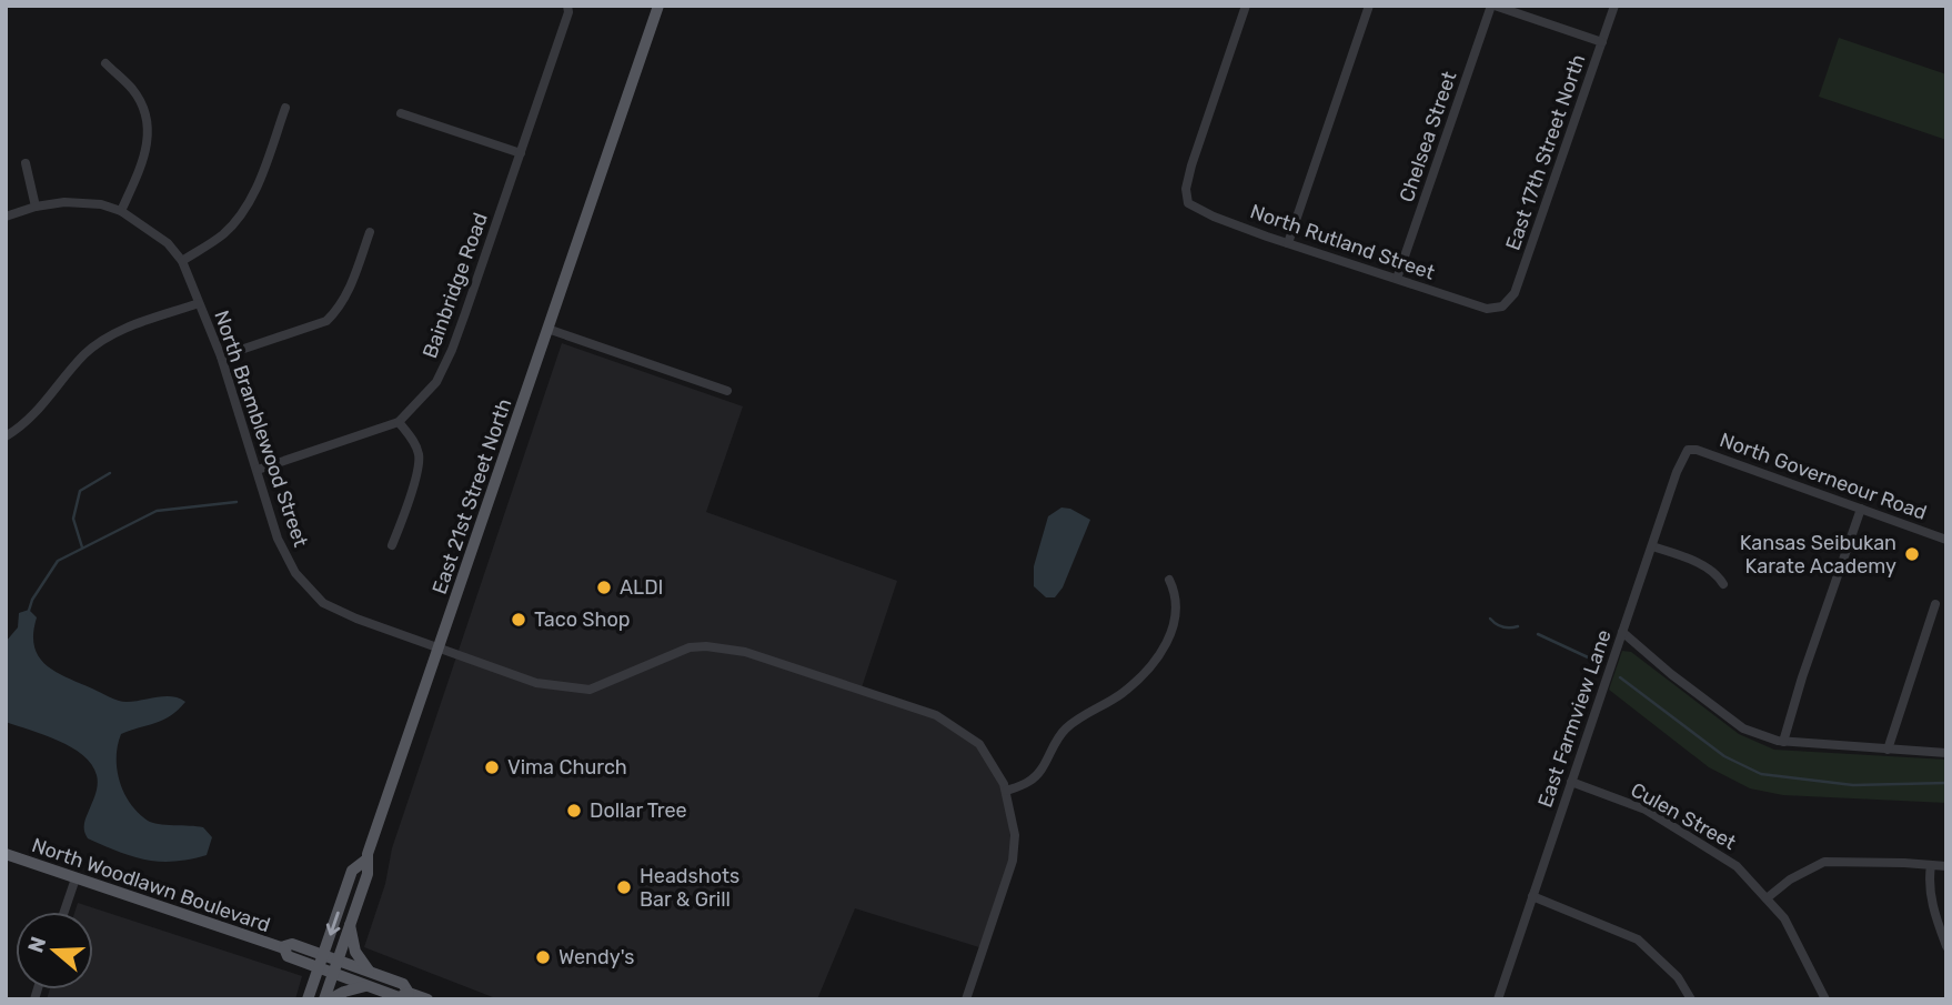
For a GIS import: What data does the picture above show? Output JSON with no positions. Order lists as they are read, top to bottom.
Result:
{
  "streets": {
    "main road": ["East 21st Street North", "North Woodlawn Boulevard"],
    "street": [
      "Chelsea Street",
      "East 17th Street North",
      "North Rutland Street",
      "Bainbridge Road",
      "North Bramblewood Street",
      "North Governeour Road",
      "East Farmview Lane",
      "Culen Street"
    ]
  },
  "crossings": [
    ["Chelsea Street", "North Rutland Street"],
    ["East 17th Street North", "North Rutland Street"],
    ["Bainbridge Road", "North Bramblewood Street"],
    ["North Bramblewood Street", "East 21st Street North"],
    ["North Governeour Road", "East Farmview Lane"],
    ["East 21st Street North", "North Woodlawn Boulevard"],
    ["East Farmview Lane", "Culen Street"]
  ],
  "places": [
    "Kansas Seibukan Karate Academy",
    "ALDI",
    "Taco Shop",
    "Vima Church",
    "Dollar Tree",
    "Headshots Bar & Grill",
    "Wendy's"
  ],
  "north": "left"
}
